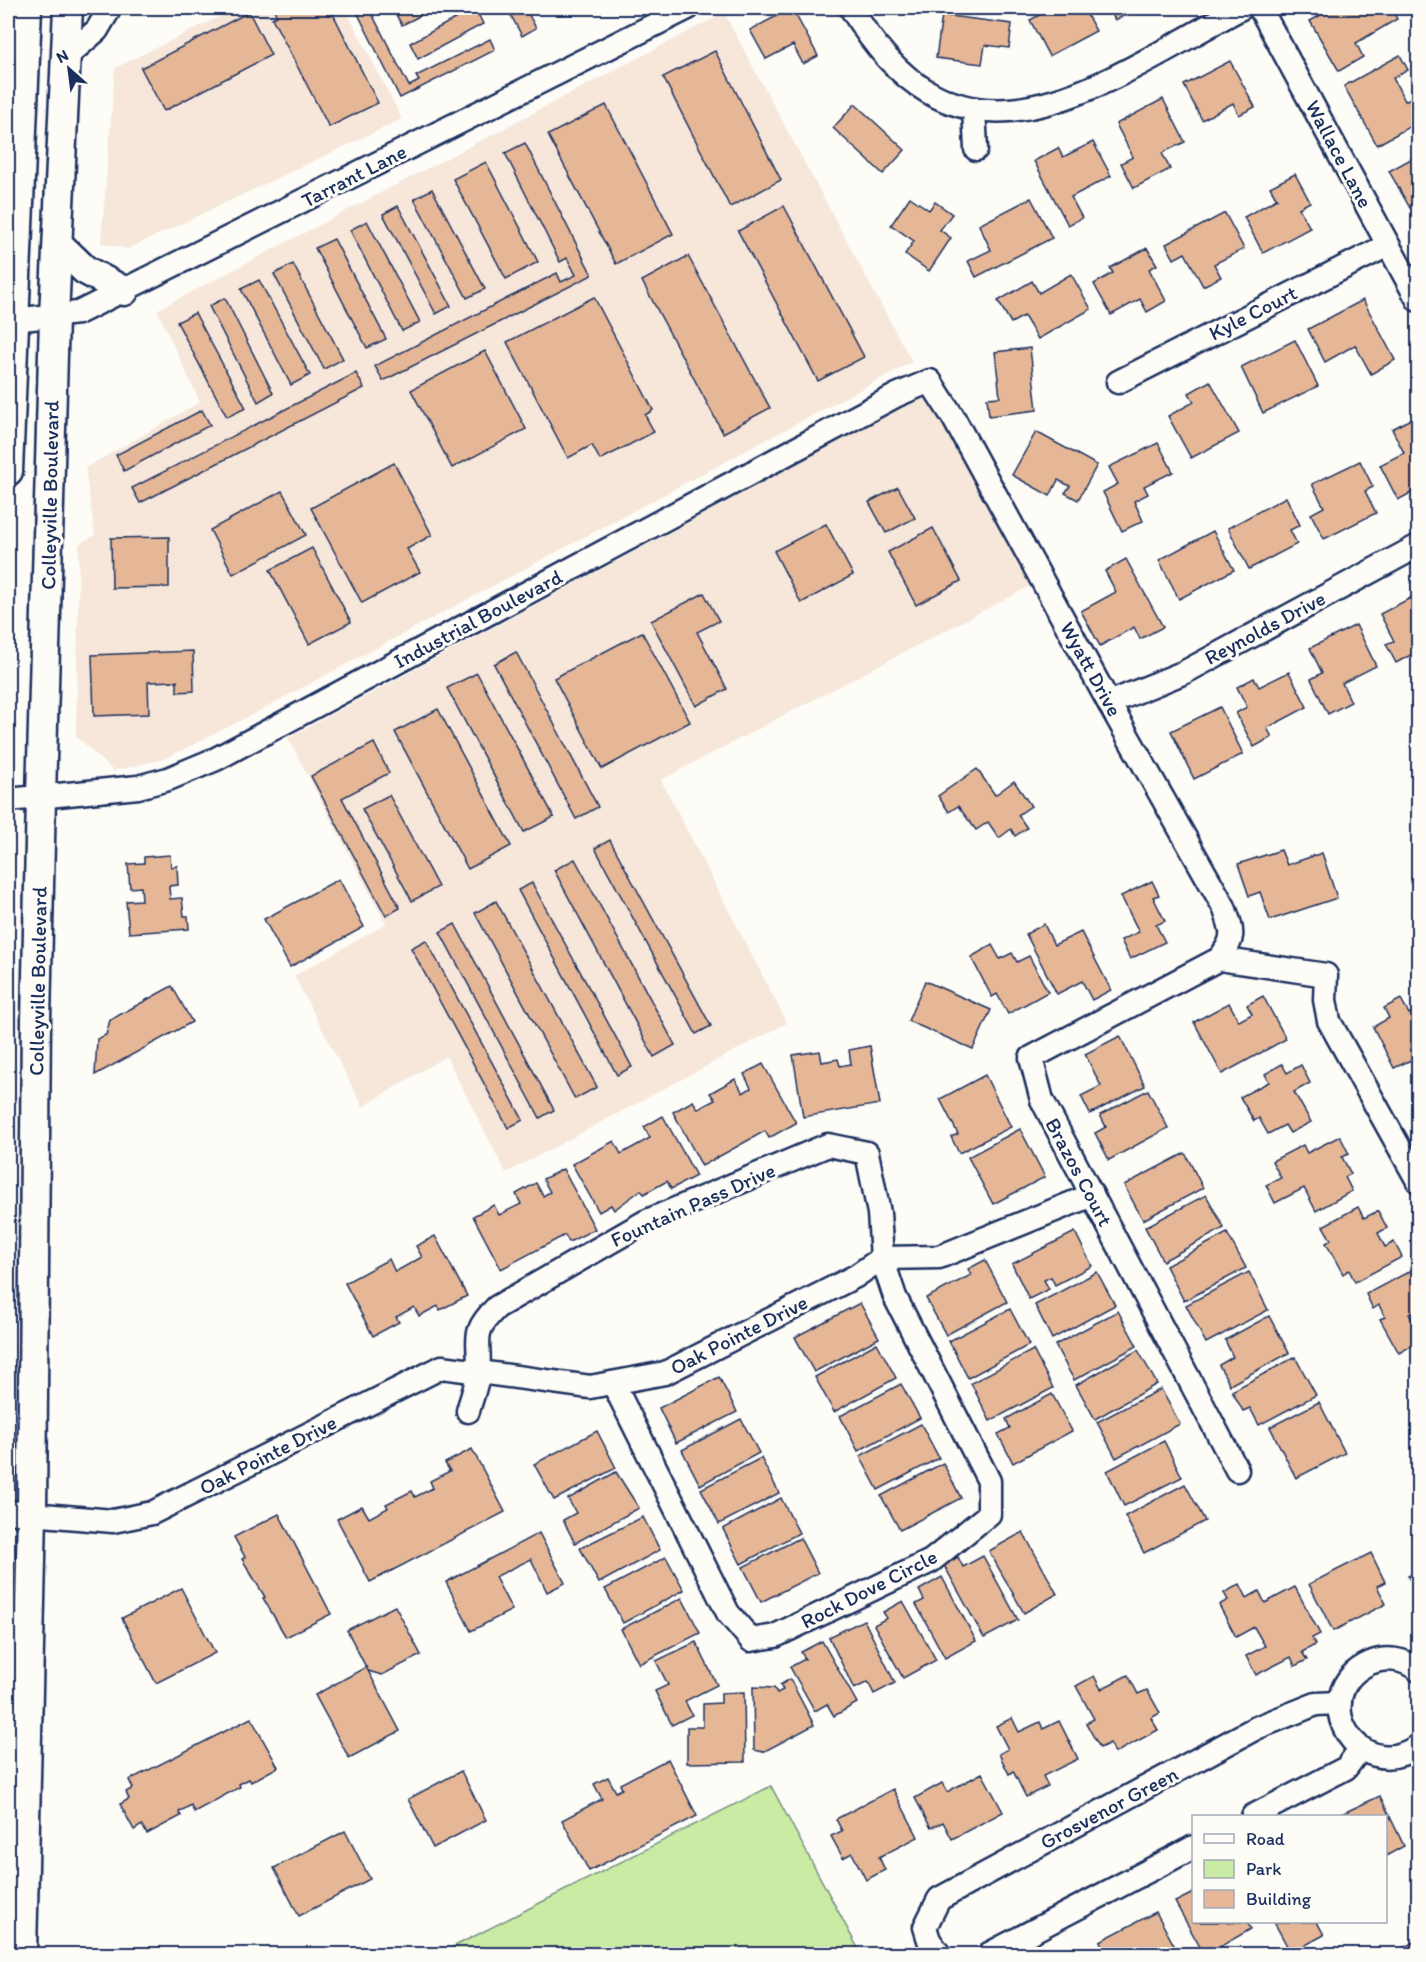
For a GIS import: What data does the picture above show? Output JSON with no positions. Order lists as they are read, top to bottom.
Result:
{
  "streets": {
    "main road": ["Colleyville Boulevard"],
    "street": [
      "Wallace Lane",
      "Tarrant Lane",
      "Kyle Court",
      "Industrial Boulevard",
      "Reynolds Drive",
      "Wyatt Drive",
      "Brazos Court",
      "Fountain Pass Drive",
      "Oak Pointe Drive",
      "Rock Dove Circle",
      "Grosvenor Green"
    ]
  },
  "crossings": [
    ["Wallace Lane", "Kyle Court"],
    ["Tarrant Lane", "Colleyville Boulevard"],
    ["Colleyville Boulevard", "Industrial Boulevard"],
    ["Colleyville Boulevard", "Oak Pointe Drive"],
    ["Industrial Boulevard", "Wyatt Drive"],
    ["Reynolds Drive", "Wyatt Drive"],
    ["Wyatt Drive", "Brazos Court"],
    ["Fountain Pass Drive", "Oak Pointe Drive"],
    ["Fountain Pass Drive", "Rock Dove Circle"],
    ["Oak Pointe Drive", "Rock Dove Circle"]
  ],
  "legend": ["Road", "Park", "Building"],
  "north": "top left"
}
